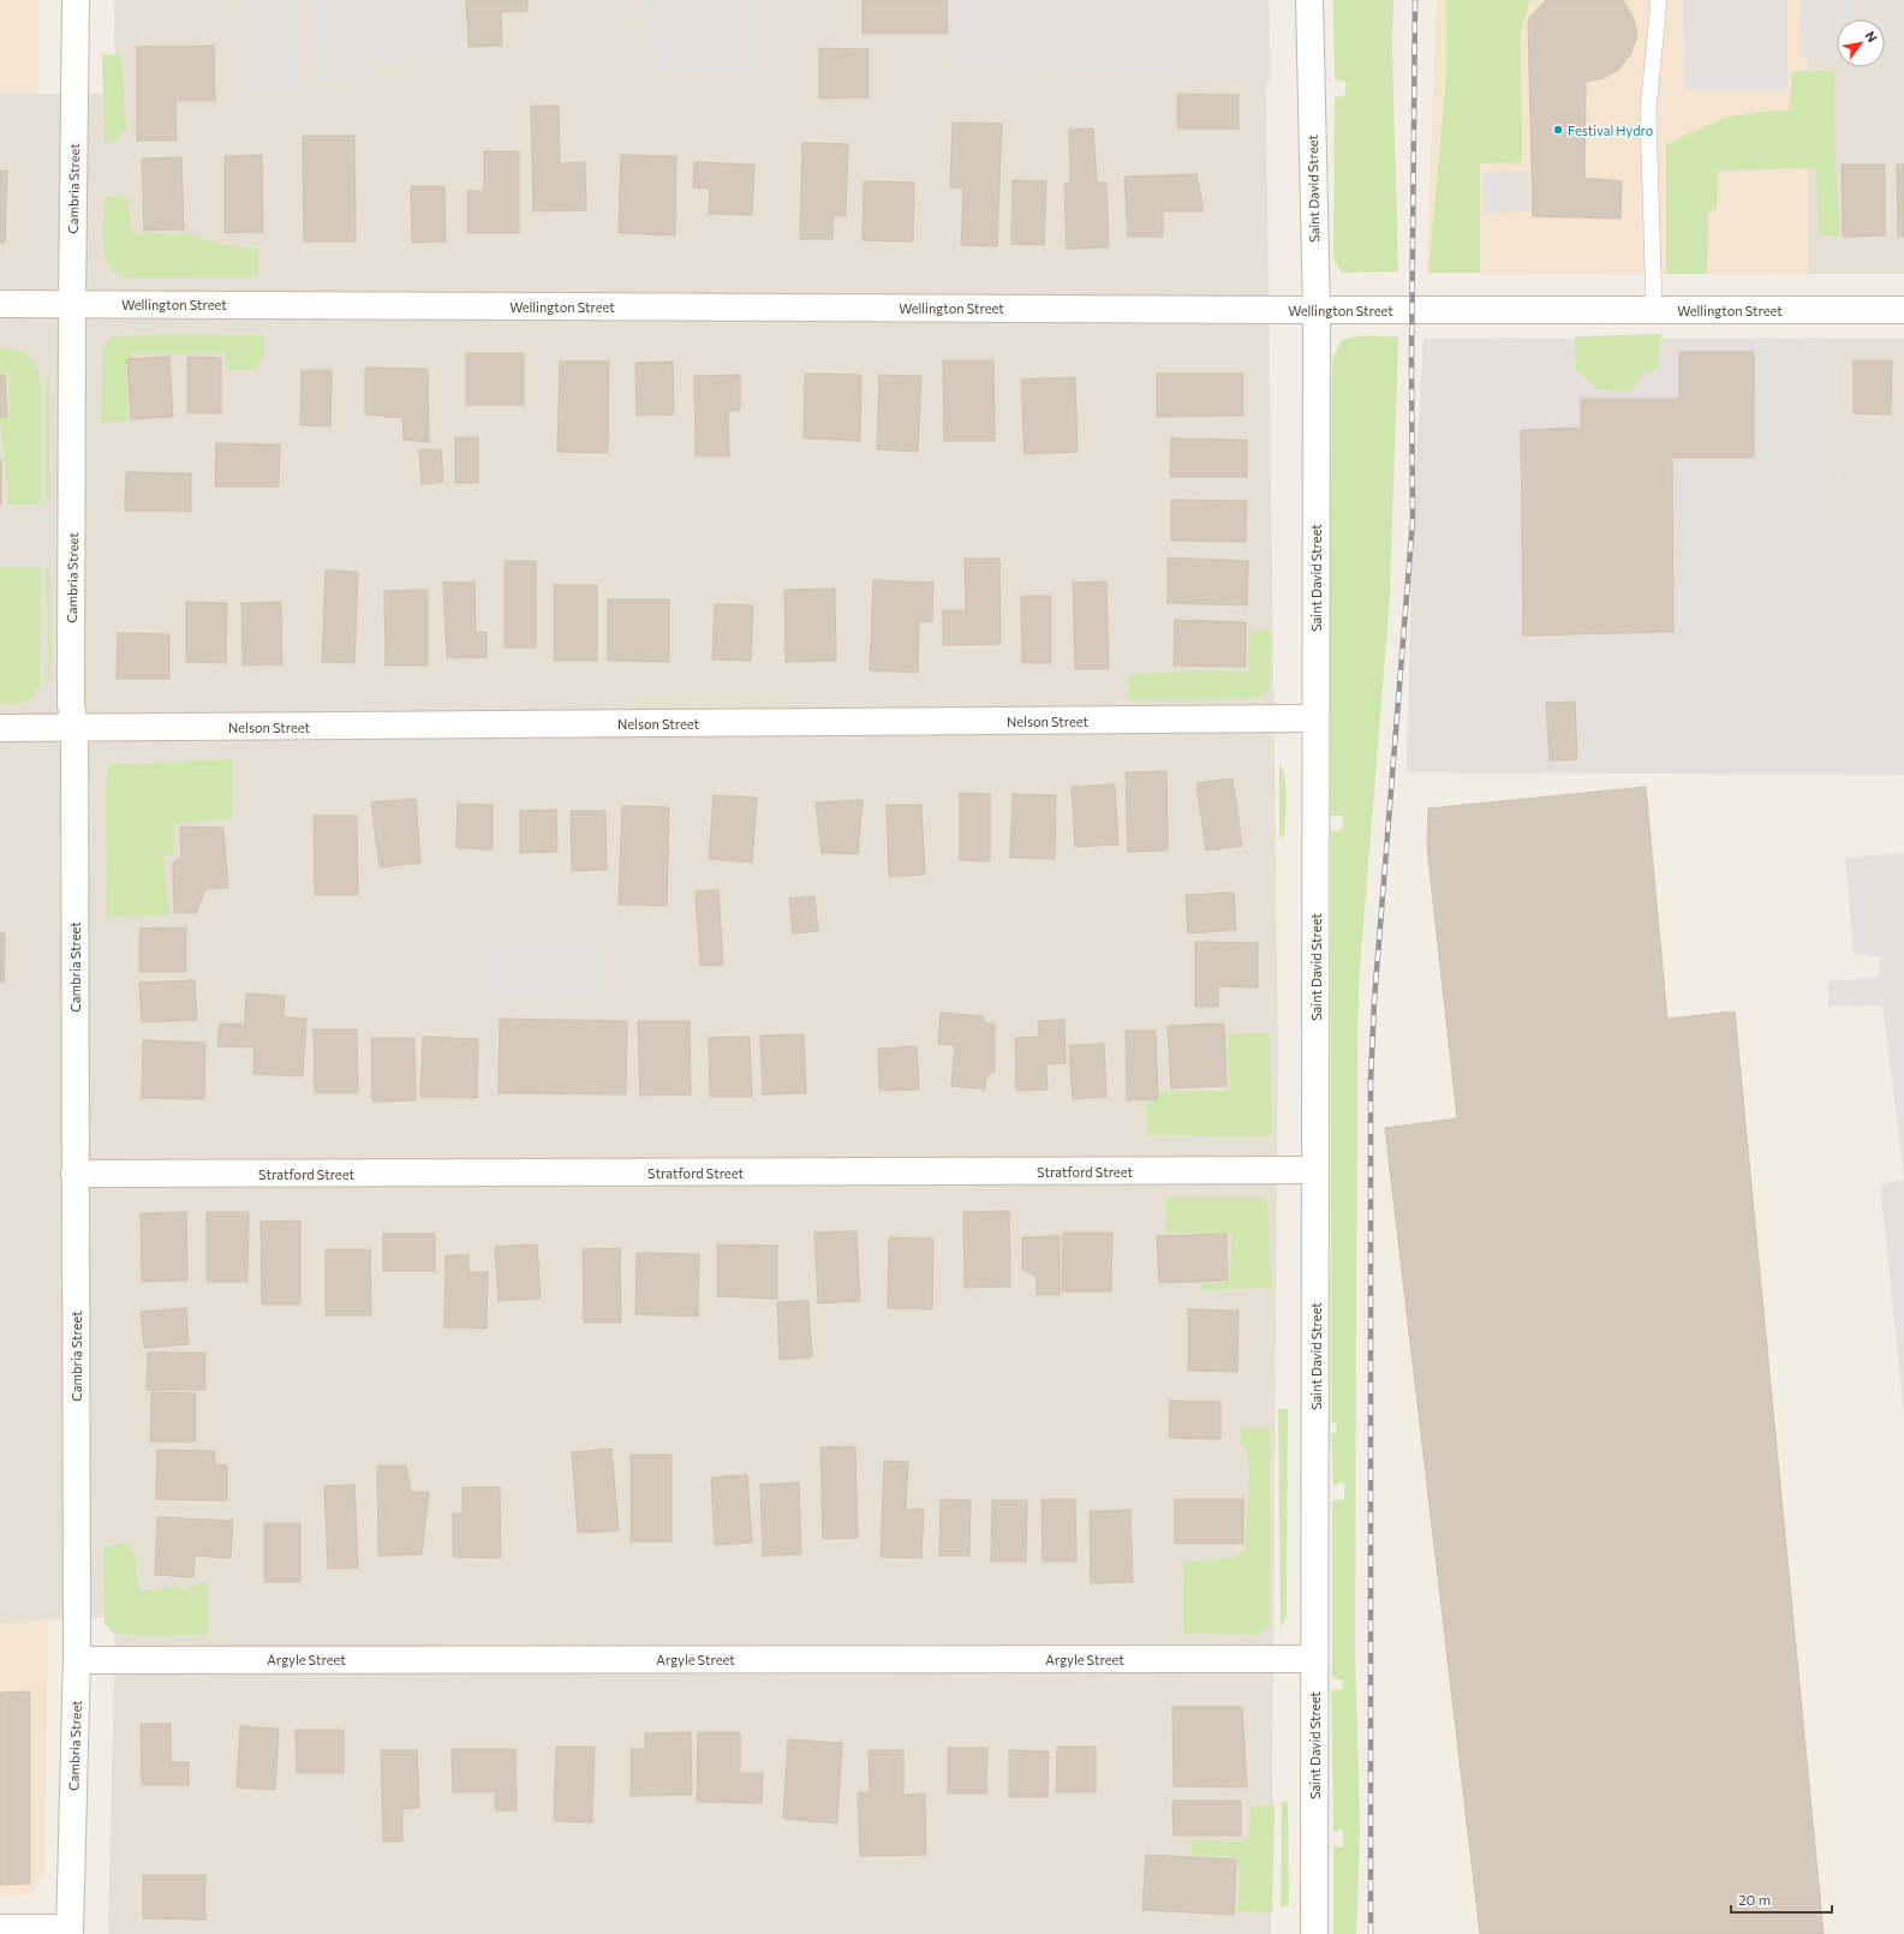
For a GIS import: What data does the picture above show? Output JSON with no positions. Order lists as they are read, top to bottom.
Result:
{
  "streets": {
    "street": [
      "Cambria Street",
      "Saint David Street",
      "Wellington Street",
      "Nelson Street",
      "Stratford Street",
      "Argyle Street"
    ]
  },
  "crossings": [
    ["Cambria Street", "Wellington Street"],
    ["Cambria Street", "Nelson Street"],
    ["Cambria Street", "Stratford Street"],
    ["Cambria Street", "Argyle Street"],
    ["Saint David Street", "Wellington Street"],
    ["Saint David Street", "Nelson Street"],
    ["Saint David Street", "Stratford Street"],
    ["Saint David Street", "Argyle Street"]
  ],
  "places": ["Festival Hydro"],
  "scale_bar": "20 m",
  "north": "top right"
}
